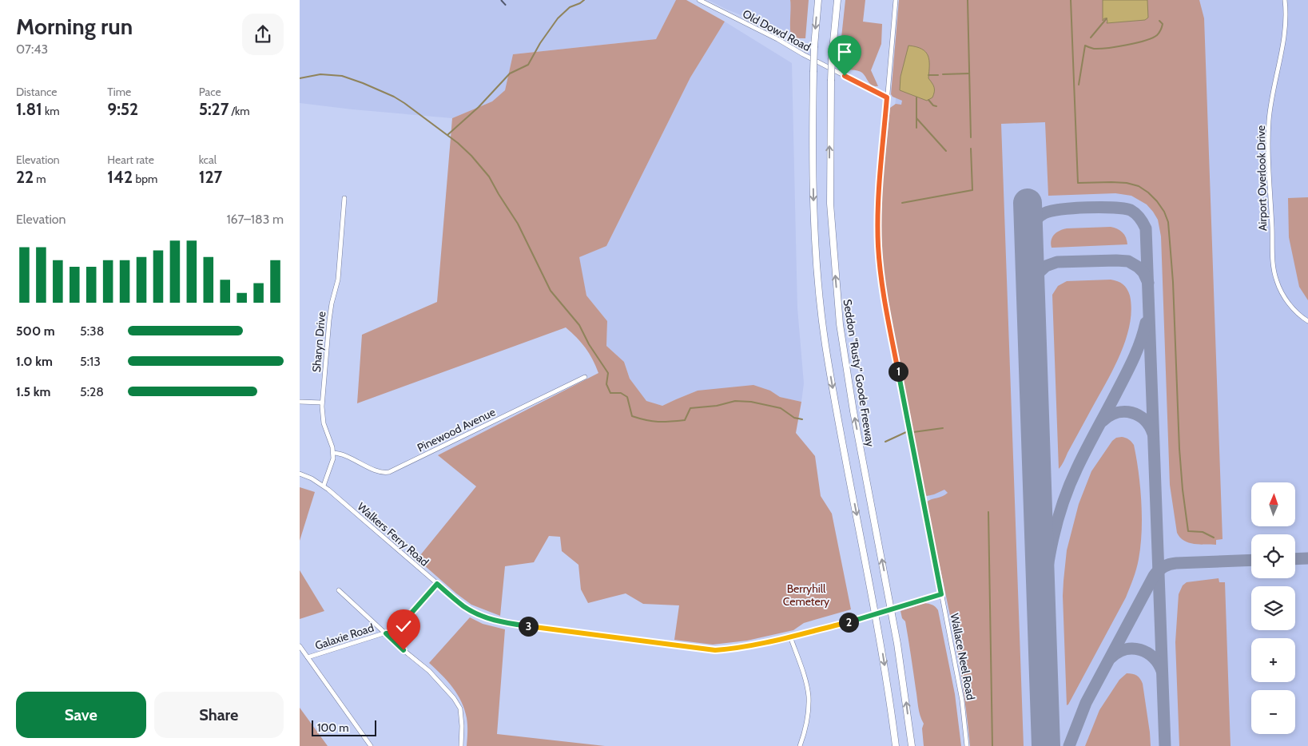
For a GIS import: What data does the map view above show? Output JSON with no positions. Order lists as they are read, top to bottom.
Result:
{
  "streets": {
    "highway": ["Seddon \"Rusty\" Goode Freeway"],
    "street": [
      "Old Dowd Road",
      "Airport Overlook Drive",
      "Sharyn Drive",
      "Pinewood Avenue",
      "Walkers Ferry Road",
      "Galaxie Road",
      "Wallace Neel Road"
    ]
  },
  "crossings": [
    ["Old Dowd Road", "Wallace Neel Road"],
    ["Sharyn Drive", "Pinewood Avenue"],
    ["Sharyn Drive", "Walkers Ferry Road"],
    ["Walkers Ferry Road", "Galaxie Road"],
    ["Walkers Ferry Road", "Wallace Neel Road"]
  ],
  "parks": ["Berryhill Cemetery"],
  "scale_bar": "100 m",
  "north": "top",
  "page": {
    "heading": ["Morning run", "07:43"],
    "stats": [
      ["Distance", "1.81 km"],
      ["Time", "9:52"],
      ["Pace", "5:27 /km"],
      ["Elevation", "22 m"],
      ["Heart rate", "142 bpm"],
      ["kcal", "127"]
    ],
    "chart": ["Elevation", "167–183 m"],
    "list": [
      {
        "name": "500 m",
        "note": "5:38"
      },
      {
        "name": "1.0 km",
        "note": "5:13"
      },
      {
        "name": "1.5 km",
        "note": "5:28"
      }
    ],
    "pins": ["1", "2", "3"],
    "map_buttons": ["+", "−"],
    "buttons": ["Save", "Share"],
    "scale": "100 m"
  }
}
